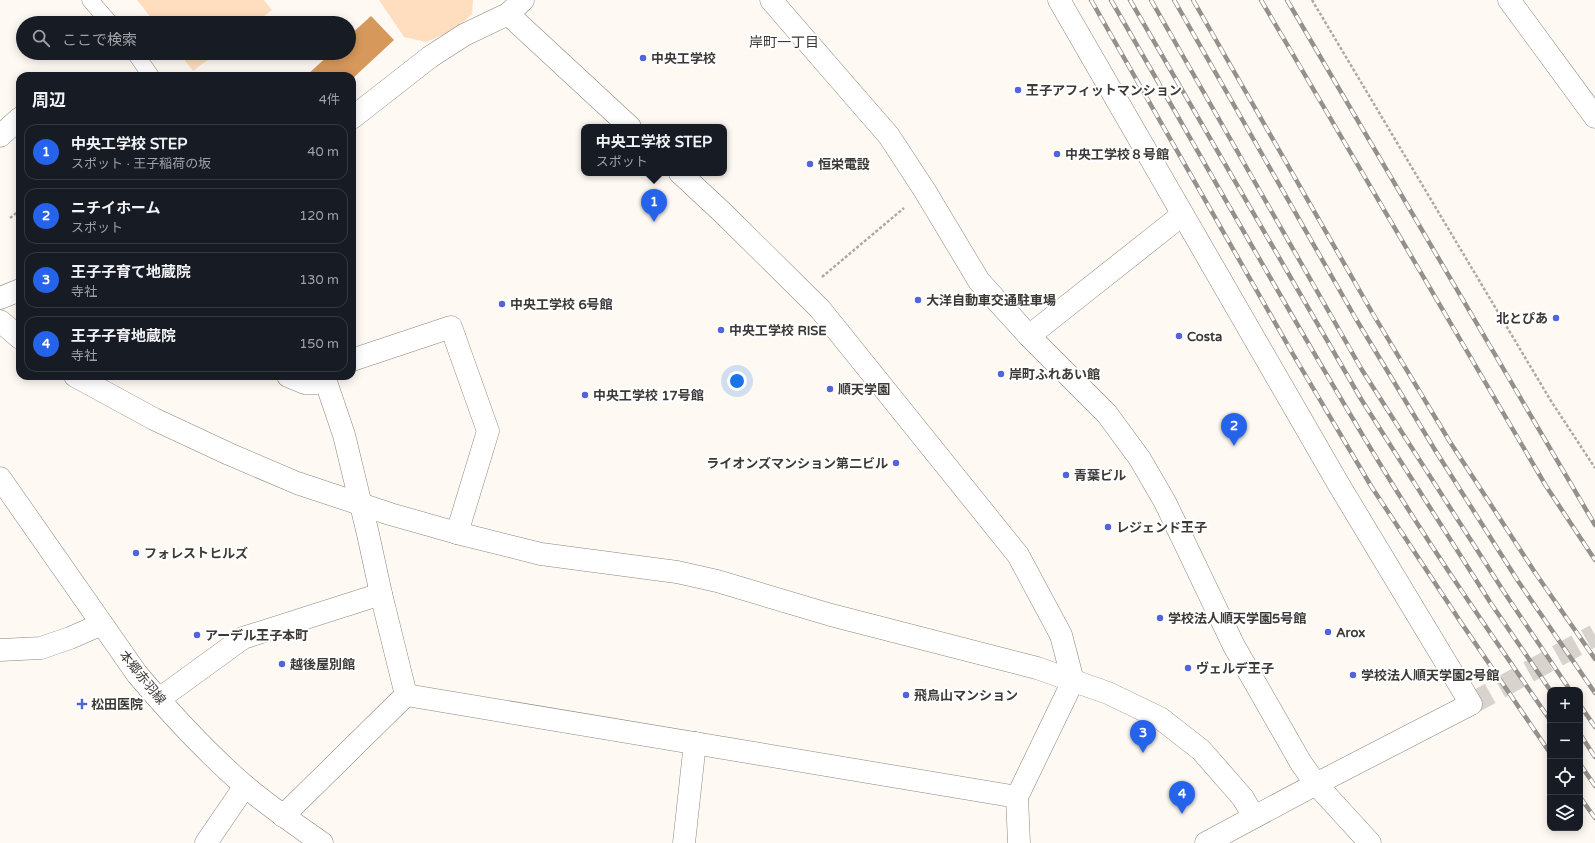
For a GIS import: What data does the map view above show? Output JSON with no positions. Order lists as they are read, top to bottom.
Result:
{
  "streets": {
    "street": ["本郷赤羽線"]
  },
  "districts": ["岸町一丁目"],
  "places": {
    "other": [
      "中央工学校",
      "王子アフィットマンション",
      "中央工学校８号館",
      "恒栄電設",
      "大洋自動車交通駐車場",
      "中央工学校 6号館",
      "北とぴあ",
      "中央工学校 RISE",
      "Costa",
      "岸町ふれあい館",
      "順天学園",
      "中央工学校 17号館",
      "ライオンズマンション第二ビル",
      "青葉ビル",
      "レジェンド王子",
      "フォレストヒルズ",
      "学校法人順天学園5号館",
      "Arox",
      "アーデル王子本町",
      "越後屋別館",
      "ヴェルデ王子",
      "学校法人順天学園2号館",
      "飛鳥山マンション"
    ],
    "health": ["松田医院"]
  },
  "page": {
    "search": "ここで検索",
    "heading": ["周辺", "4件"],
    "popup": ["中央工学校 STEP", "スポット"],
    "list": [
      {
        "mark": "1",
        "name": "中央工学校 STEP",
        "note": "スポット · 王子稲荷の坂",
        "value": "40 m"
      },
      {
        "mark": "2",
        "name": "ニチイホーム",
        "note": "スポット",
        "value": "120 m"
      },
      {
        "mark": "3",
        "name": "王子子育て地蔵院",
        "note": "寺社",
        "value": "130 m"
      },
      {
        "mark": "4",
        "name": "王子子育地蔵院",
        "note": "寺社",
        "value": "150 m"
      }
    ],
    "pins": [
      "1",
      "2",
      "3",
      "4"
    ],
    "map_buttons": ["+", "−"]
  }
}
